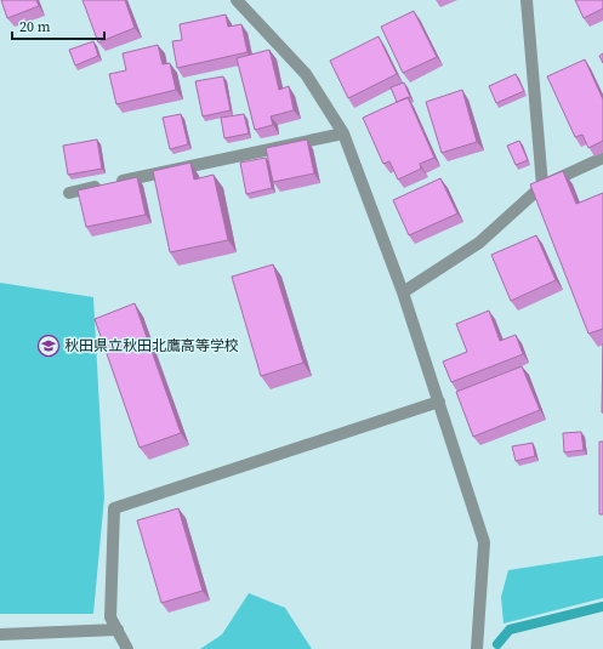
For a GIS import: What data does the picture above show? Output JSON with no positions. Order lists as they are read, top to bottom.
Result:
{
  "places": {
    "school or university": ["秋田県立秋田北鷹高等学校"]
  },
  "scale_bar": "20 m"
}
